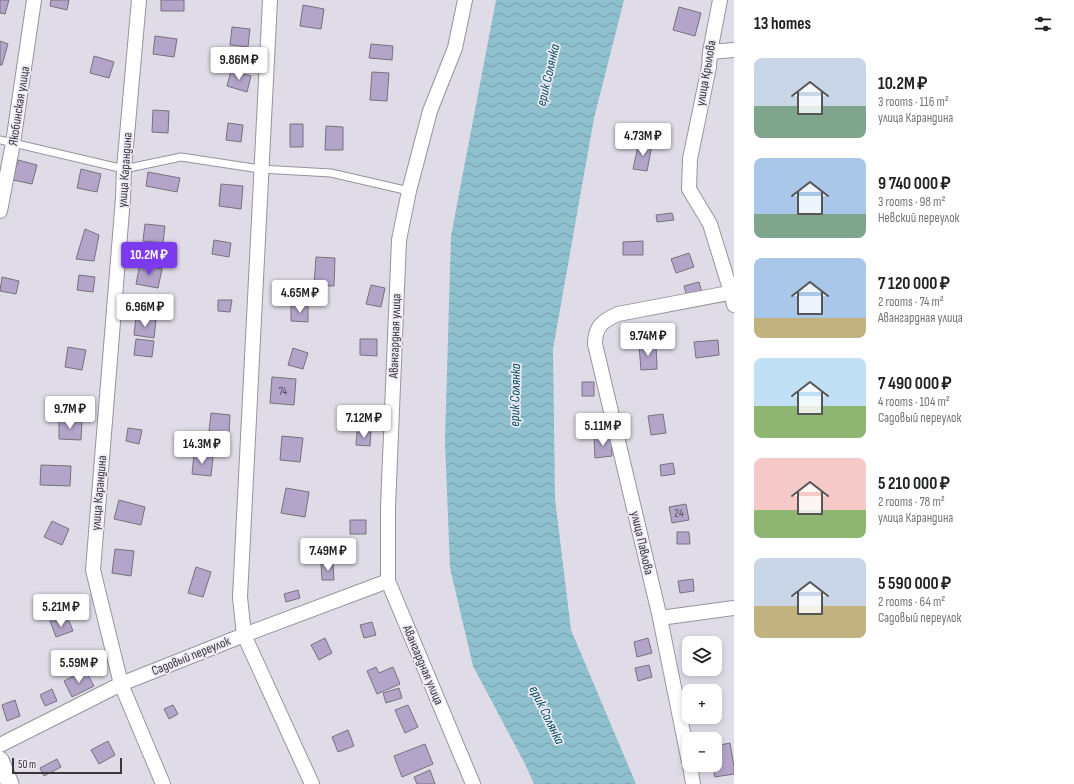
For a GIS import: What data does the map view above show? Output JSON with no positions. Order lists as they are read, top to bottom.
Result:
{
  "streets": {
    "street": [
      "улица Крылова",
      "Якобинская улица",
      "улица Карандина",
      "Авангардная улица",
      "улица Павлова",
      "Садовый переулок"
    ]
  },
  "crossings": [
    ["улица Крылова", "улица Павлова"],
    ["улица Карандина", "Садовый переулок"],
    ["Авангардная улица", "Садовый переулок"]
  ],
  "water": ["ерик Солянка"],
  "house_numbers": ["74", "24"],
  "scale_bar": "50 m",
  "page": {
    "heading": "13 homes",
    "price": [
      "9.86M ₽",
      "4.73M ₽",
      "10.2M ₽",
      "4.65M ₽",
      "6.96M ₽",
      "9.74M ₽",
      "9.7M ₽",
      "7.12M ₽",
      "5.11M ₽",
      "14.3M ₽",
      "7.49M ₽",
      "5.21M ₽",
      "5.59M ₽"
    ],
    "list": [
      {
        "name": "10.2M ₽",
        "note": "3 rooms · 116 m² · улица Карандина"
      },
      {
        "name": "9 740 000 ₽",
        "note": "3 rooms · 98 m² · Невский переулок"
      },
      {
        "name": "7 120 000 ₽",
        "note": "2 rooms · 74 m² · Авангардная улица"
      },
      {
        "name": "7 490 000 ₽",
        "note": "4 rooms · 104 m² · Садовый переулок"
      },
      {
        "name": "5 210 000 ₽",
        "note": "2 rooms · 78 m² · улица Карандина"
      },
      {
        "name": "5 590 000 ₽",
        "note": "2 rooms · 64 m² · Садовый переулок"
      }
    ],
    "map_buttons": ["+", "−"],
    "scale": "50 m"
  }
}
